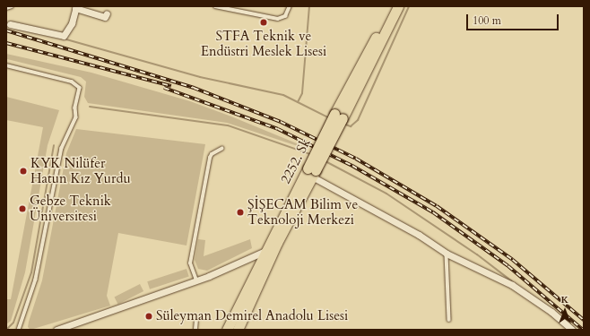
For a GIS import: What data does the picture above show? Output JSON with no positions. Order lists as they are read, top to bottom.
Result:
{
  "streets": {
    "main road": ["2252. Sk"]
  },
  "places": [
    "STFA Teknik ve Endüstri Meslek Lisesi",
    "KYK Nilüfer Hatun Kız Yurdu",
    "Gebze Teknik Üniversitesi",
    "ŞİŞECAM Bilim ve Teknoloji Merkezi",
    "Süleyman Demirel Anadolu Lisesi"
  ],
  "scale_bar": "100 m",
  "north": "top"
}
